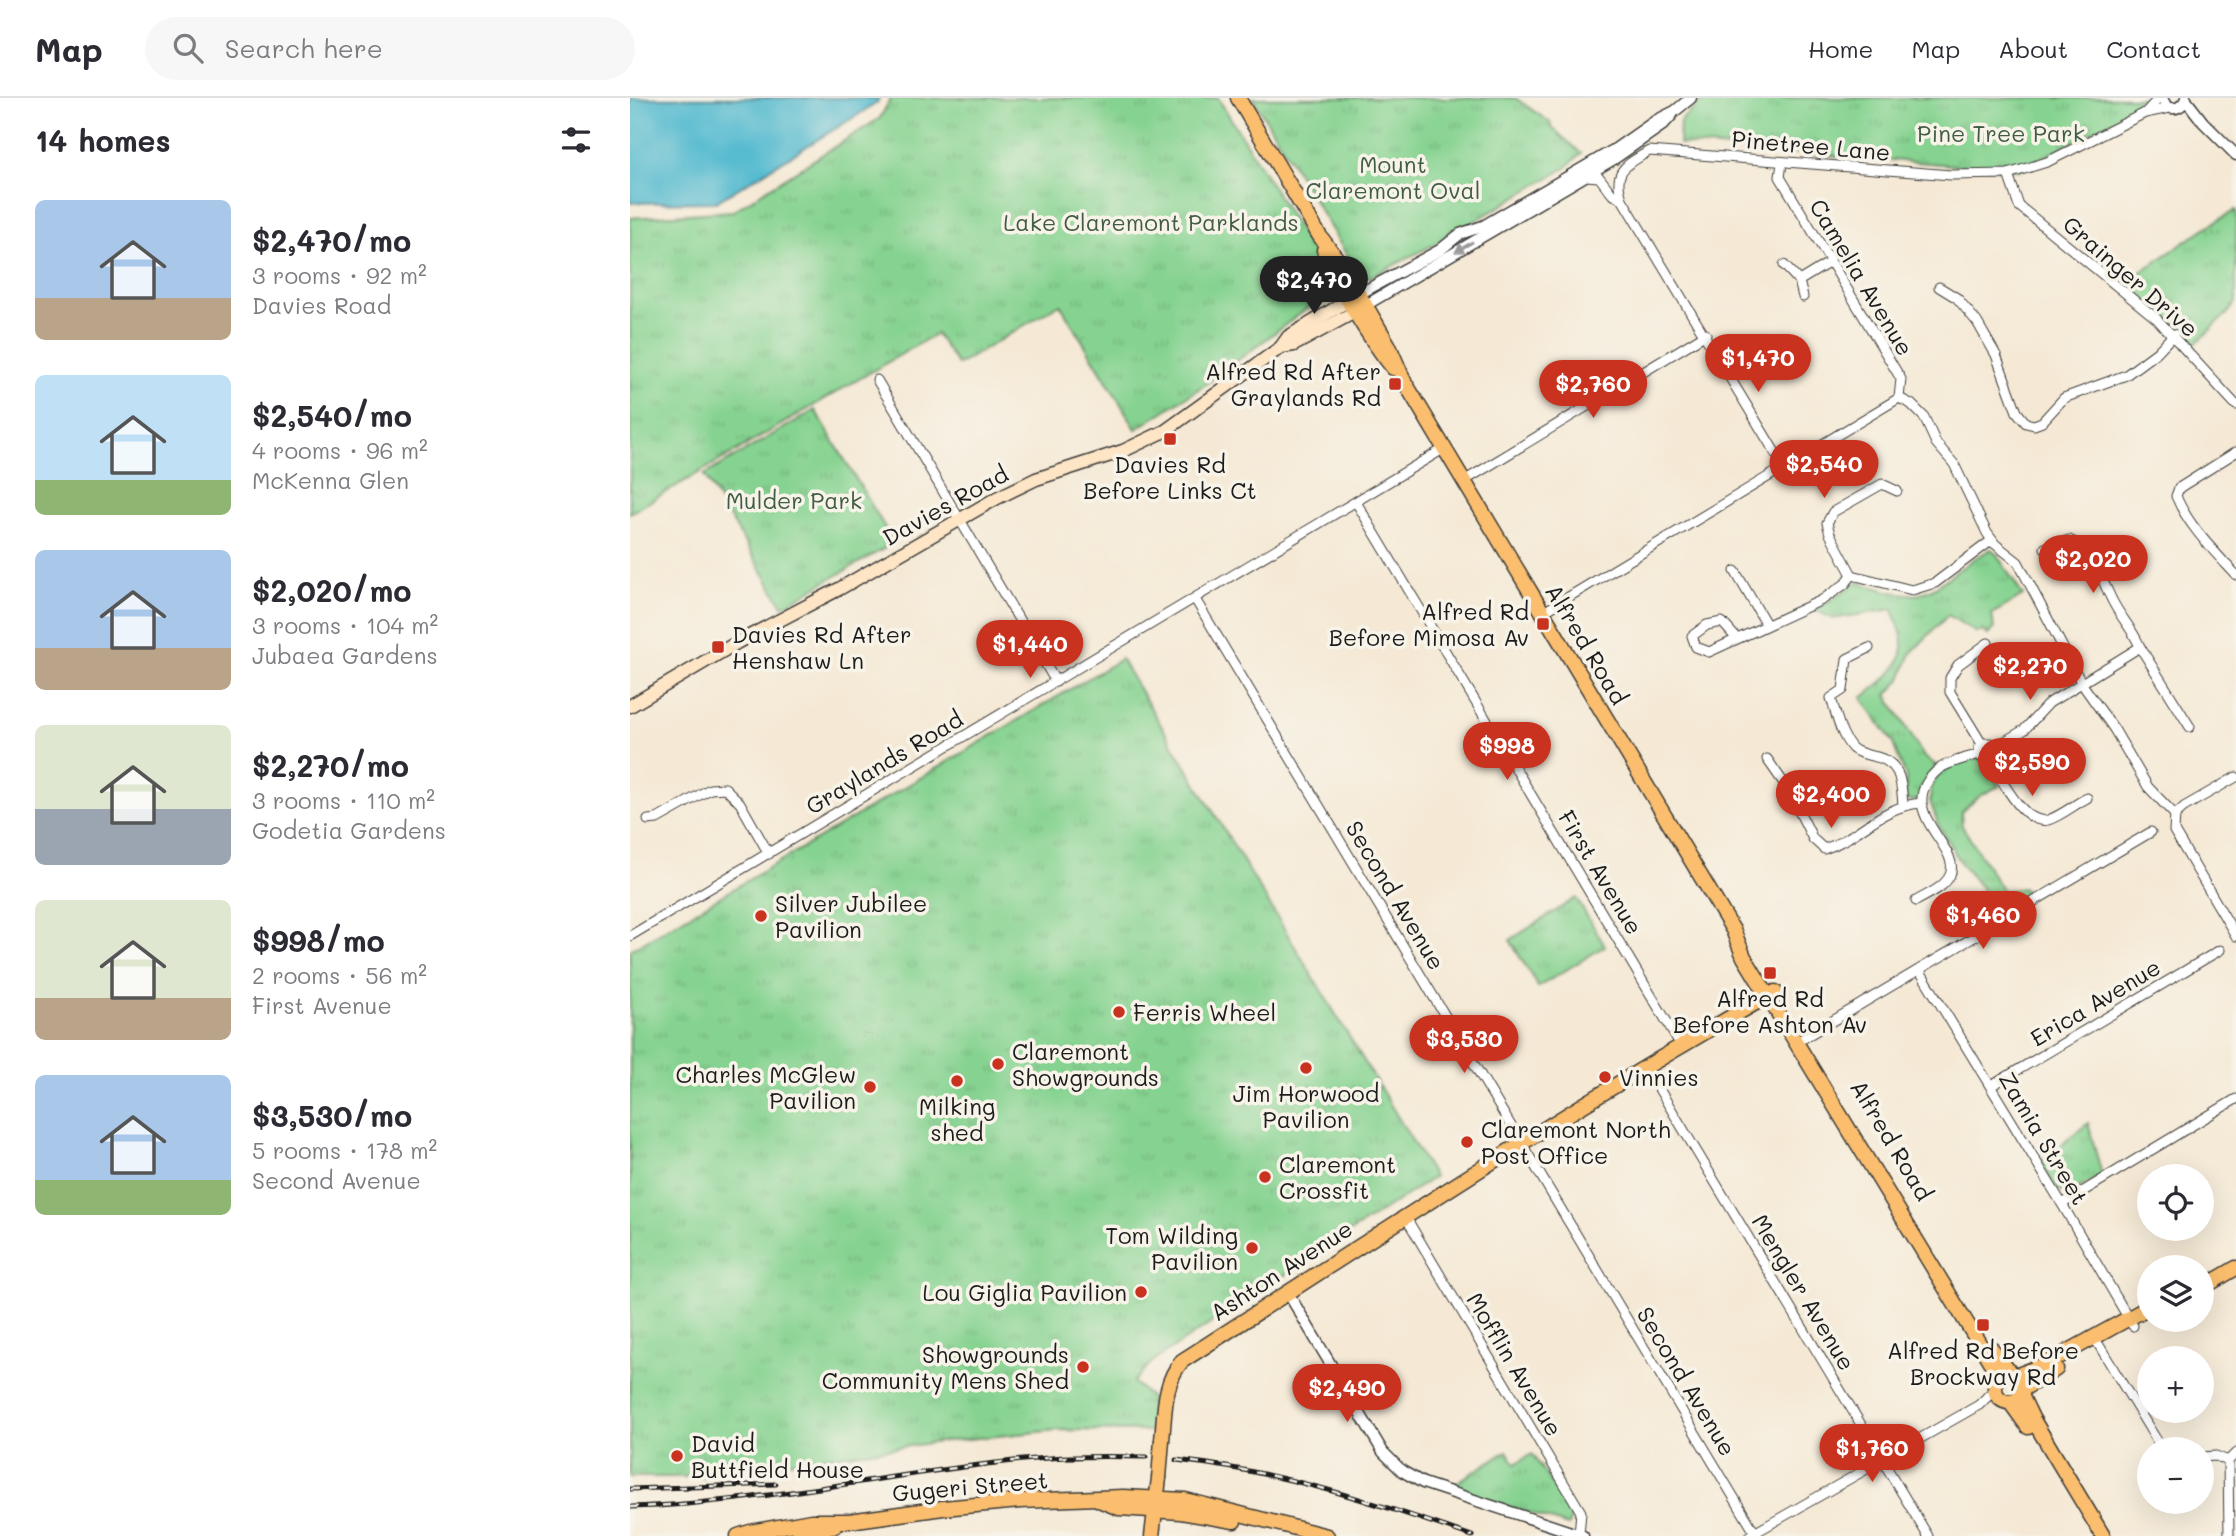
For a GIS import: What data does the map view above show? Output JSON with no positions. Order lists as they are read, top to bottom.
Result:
{
  "streets": {
    "main road": [
      "Davies Road",
      "Alfred Road",
      "Ashton Avenue",
      "Gugeri Street"
    ],
    "street": [
      "Pinetree Lane",
      "Grainger Drive",
      "Camelia Avenue",
      "Graylands Road",
      "First Avenue",
      "Second Avenue",
      "Erica Avenue",
      "Zamia Street",
      "Mengler Avenue",
      "Mofflin Avenue"
    ]
  },
  "crossings": [
    ["Pinetree Lane", "Grainger Drive"],
    ["Pinetree Lane", "Camelia Avenue"],
    ["Davies Road", "Alfred Road"],
    ["Alfred Road", "Graylands Road"],
    ["Alfred Road", "Ashton Avenue"],
    ["Graylands Road", "First Avenue"],
    ["Graylands Road", "Second Avenue"],
    ["First Avenue", "Ashton Avenue"],
    ["Second Avenue", "Ashton Avenue"],
    ["Erica Avenue", "Zamia Street"],
    ["Ashton Avenue", "Mengler Avenue"],
    ["Ashton Avenue", "Mofflin Avenue"],
    ["Ashton Avenue", "Gugeri Street"]
  ],
  "parks": [
    "Pine Tree Park",
    "Mount Claremont Oval",
    "Lake Claremont Parklands",
    "Mulder Park"
  ],
  "places": {
    "transit": [
      "Alfred Rd After Graylands Rd",
      "Davies Rd Before Links Ct",
      "Alfred Rd Before Mimosa Av",
      "Davies Rd After Henshaw Ln",
      "Alfred Rd Before Ashton Av",
      "Alfred Rd Before Brockway Rd"
    ],
    "other": [
      "Silver Jubilee Pavilion",
      "Ferris Wheel",
      "Claremont Showgrounds",
      "Jim Horwood Pavilion",
      "Vinnies",
      "Milking shed",
      "Charles McGlew Pavilion",
      "Claremont North Post Office",
      "Claremont Crossfit",
      "Tom Wilding Pavilion",
      "Lou Giglia Pavilion",
      "Showgrounds Community Mens Shed",
      "David Buttfield House"
    ]
  },
  "page": {
    "header": "Map",
    "search": "Search here",
    "nav": [
      "Home",
      "Map",
      "About",
      "Contact"
    ],
    "heading": "14 homes",
    "list": [
      {
        "name": "$2,470/mo",
        "note": "3 rooms · 92 m² · Davies Road"
      },
      {
        "name": "$2,540/mo",
        "note": "4 rooms · 96 m² · McKenna Glen"
      },
      {
        "name": "$2,020/mo",
        "note": "3 rooms · 104 m² · Jubaea Gardens"
      },
      {
        "name": "$2,270/mo",
        "note": "3 rooms · 110 m² · Godetia Gardens"
      },
      {
        "name": "$998/mo",
        "note": "2 rooms · 56 m² · First Avenue"
      },
      {
        "name": "$3,530/mo",
        "note": "5 rooms · 178 m² · Second Avenue"
      }
    ],
    "price": [
      "$2,470",
      "$1,470",
      "$2,760",
      "$2,540",
      "$2,020",
      "$1,440",
      "$2,270",
      "$998",
      "$2,590",
      "$2,400",
      "$1,460",
      "$3,530",
      "$2,490",
      "$1,760"
    ],
    "map_buttons": ["+", "−"]
  }
}
